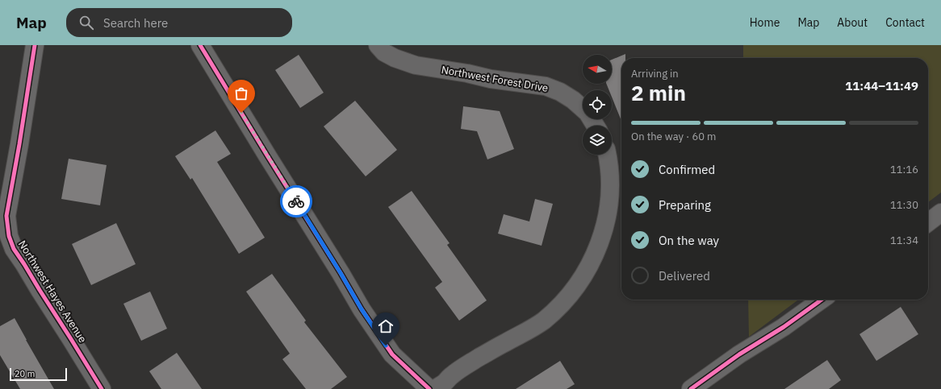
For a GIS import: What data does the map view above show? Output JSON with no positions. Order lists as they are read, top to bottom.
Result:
{
  "streets": {
    "street": ["Northwest Forest Drive", "Northwest Hayes Avenue"]
  },
  "scale_bar": "20 m",
  "north": "left",
  "page": {
    "header": "Map",
    "search": "Search here",
    "nav": [
      "Home",
      "Map",
      "About",
      "Contact"
    ],
    "heading": ["2 min", "Arriving in", "11:44–11:49"],
    "bar": "On the way · 60 m",
    "list": [
      ["Confirmed", "11:16"],
      ["Preparing", "11:30"],
      ["On the way", "11:34"],
      "Delivered"
    ],
    "scale": "20 m"
  }
}
